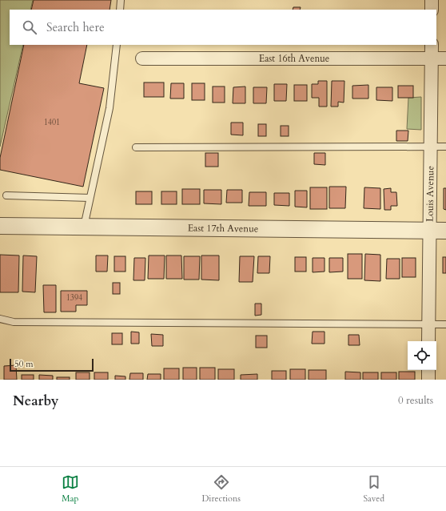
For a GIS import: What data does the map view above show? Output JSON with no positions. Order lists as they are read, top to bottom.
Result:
{
  "streets": {
    "street": ["East 16th Avenue", "Louis Avenue", "East 17th Avenue"]
  },
  "crossings": [
    ["East 16th Avenue", "Louis Avenue"],
    ["Louis Avenue", "East 17th Avenue"]
  ],
  "house_numbers": ["1401", "1394"],
  "scale_bar": "50 m",
  "page": {
    "search": "Search here",
    "scale": "50 m",
    "heading": ["Nearby", "0 results"],
    "nav": ["Map", "Directions", "Saved"]
  }
}
